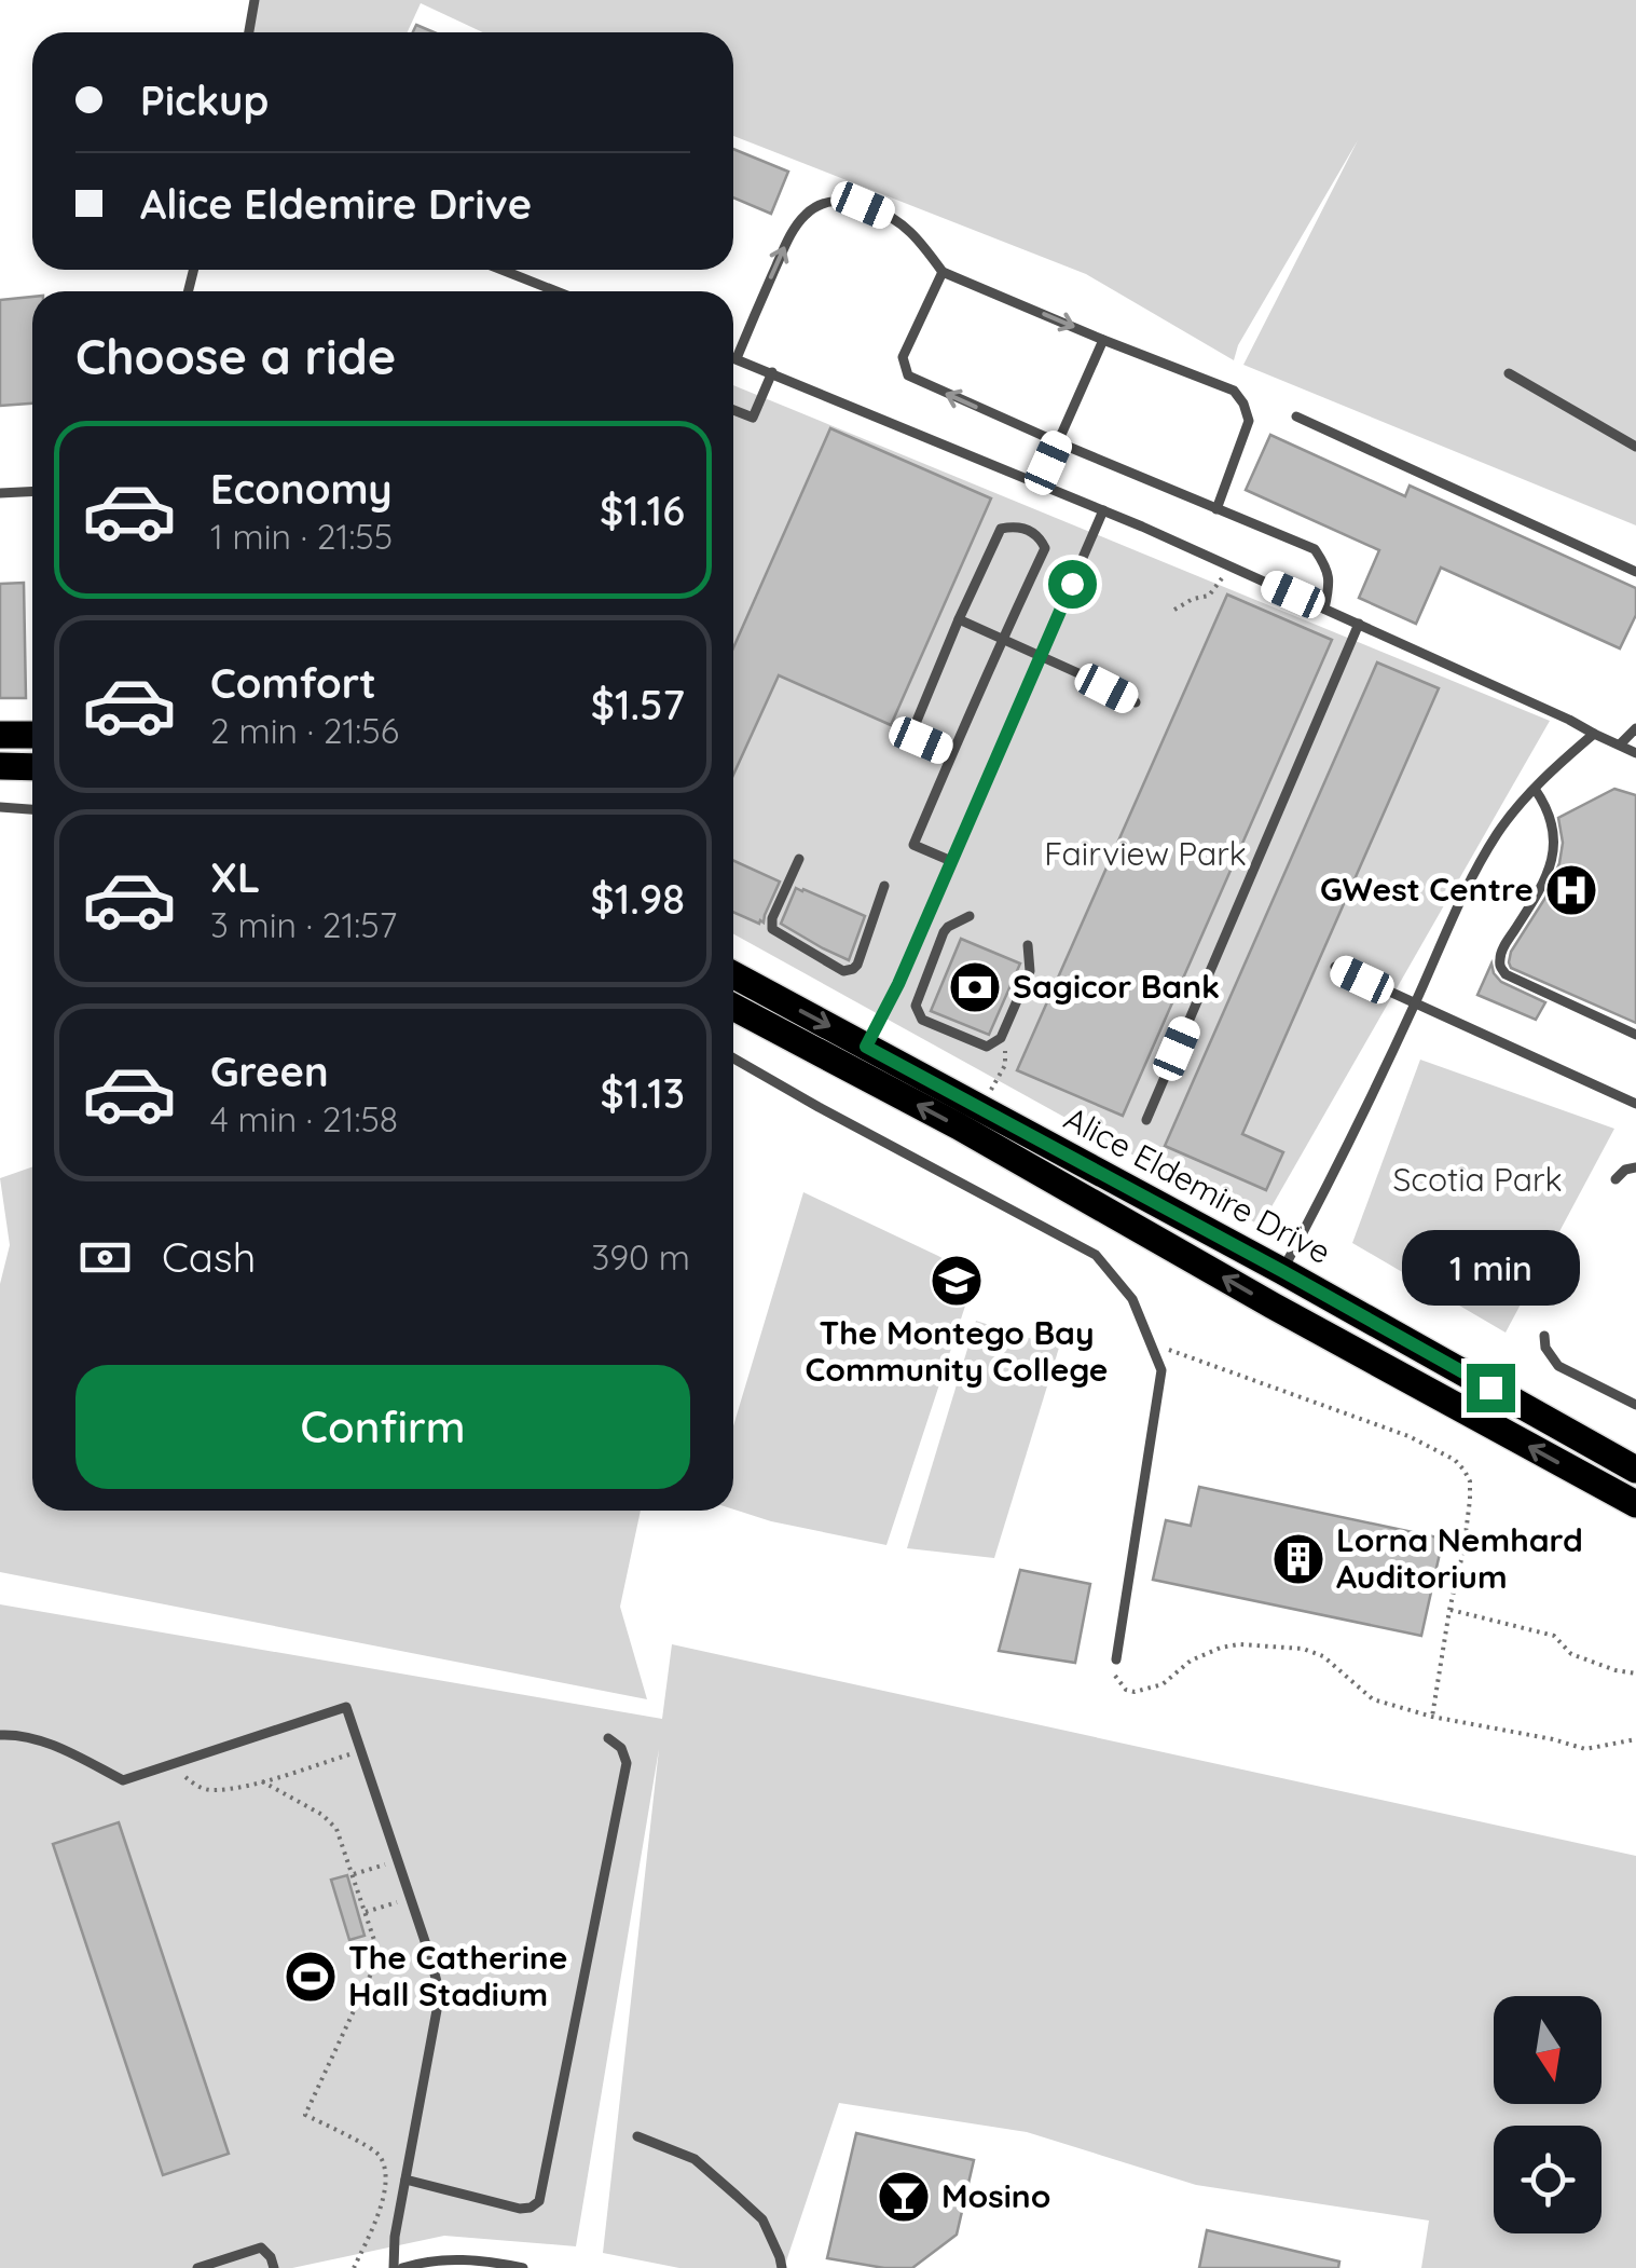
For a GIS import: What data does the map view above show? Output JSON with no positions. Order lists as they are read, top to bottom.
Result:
{
  "streets": {
    "main road": ["Alice Eldemire Drive"]
  },
  "parks": ["Fairview Park", "Scotia Park"],
  "places": {
    "hospital": ["GWest Centre"],
    "bank": ["Sagicor Bank"],
    "school or university": ["The Montego Bay Community College"],
    "building": ["Lorna Nemhard Auditorium"],
    "sports": ["The Catherine Hall Stadium"],
    "bar": ["Mosino"]
  },
  "north": "bottom",
  "page": {
    "banner": ["Pickup", "Alice Eldemire Drive"],
    "heading": "Choose a ride",
    "list": [
      {
        "name": "Economy",
        "note": "1 min · 21:55",
        "value": "$1.16"
      },
      {
        "name": "Comfort",
        "note": "2 min · 21:56",
        "value": "$1.57"
      },
      {
        "name": "XL",
        "note": "3 min · 21:57",
        "value": "$1.98"
      },
      {
        "name": "Green",
        "note": "4 min · 21:58",
        "value": "$1.13"
      }
    ],
    "pay": ["Cash", "390 m"],
    "bubble": "1 min",
    "buttons": "Confirm"
  }
}
